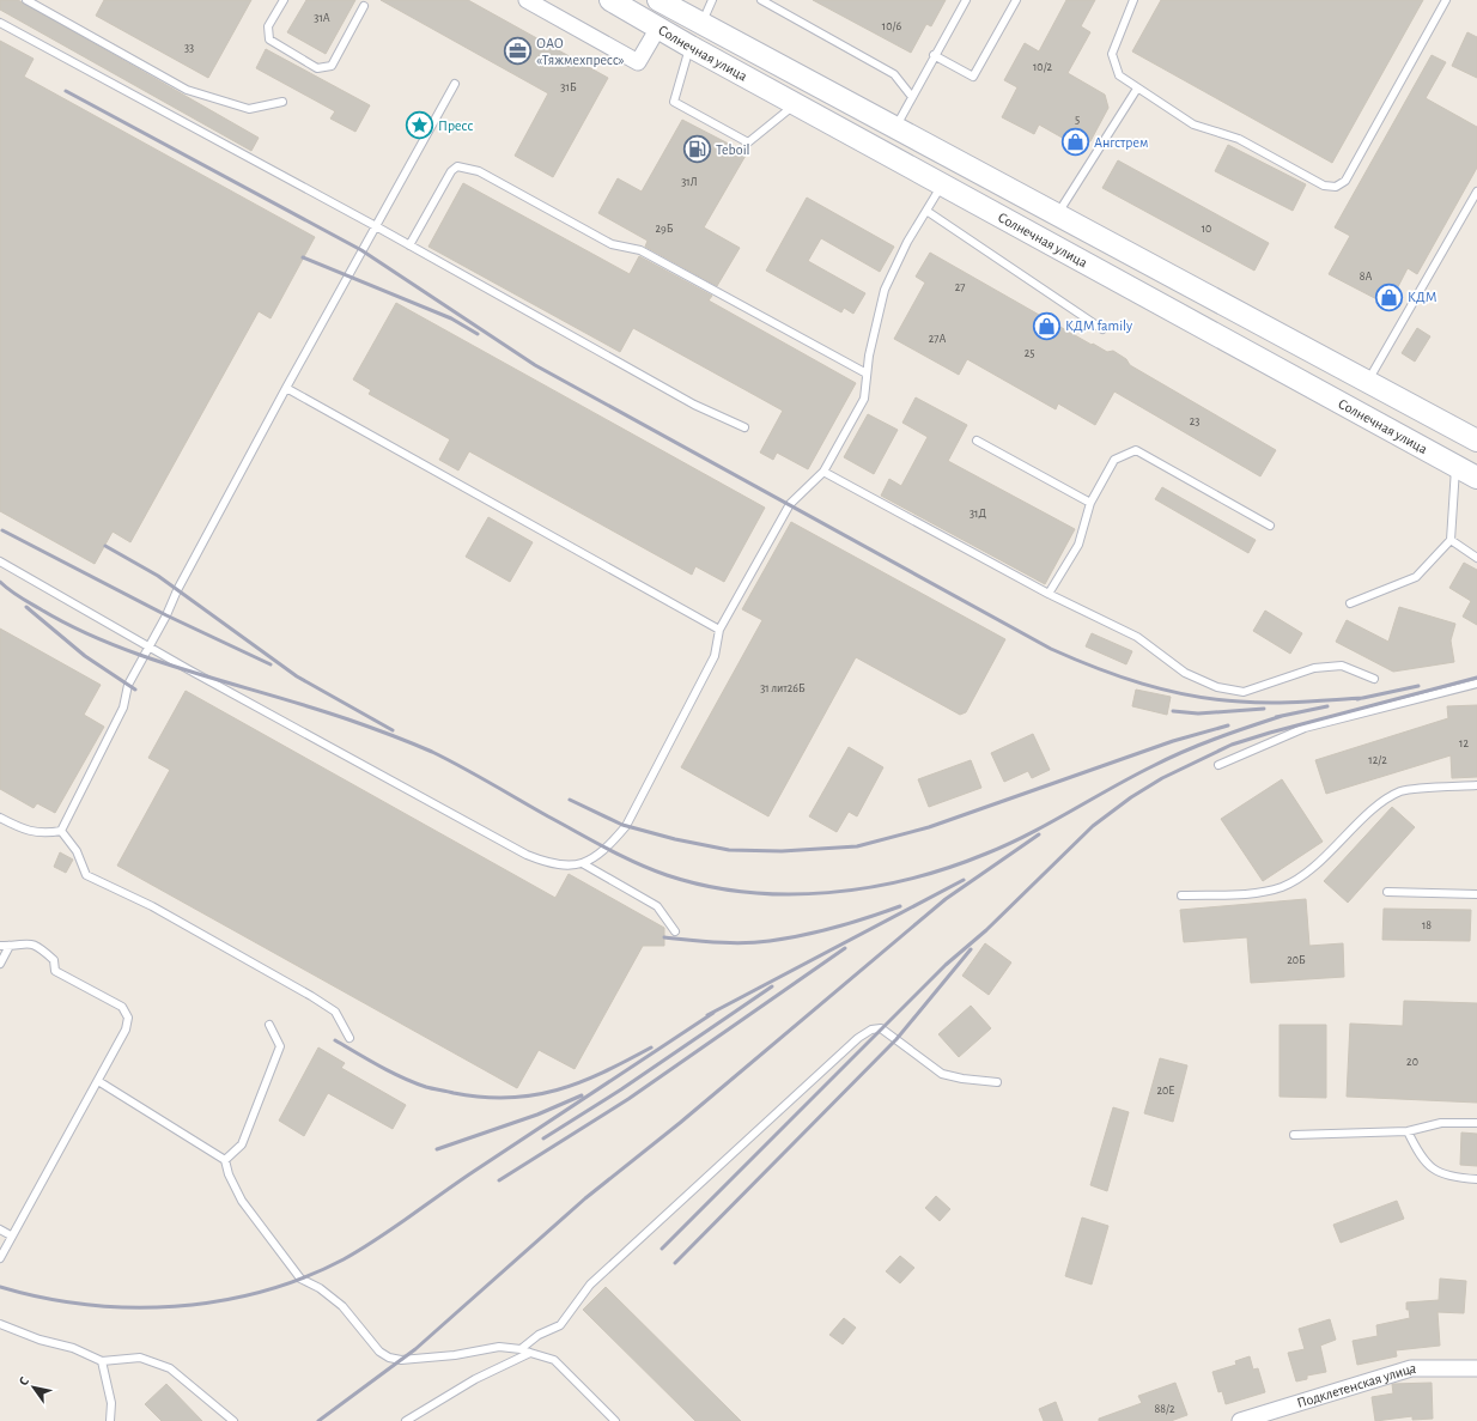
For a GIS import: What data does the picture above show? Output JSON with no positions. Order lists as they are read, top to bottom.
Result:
{
  "streets": {
    "main road": ["Солнечная улица"],
    "street": ["Подклетенская улица"]
  },
  "places": {
    "office": ["ОАО «Тяжмехпресс»"],
    "place": ["Пресс"],
    "shop": ["Ангстрем", "КДМ", "КДМ family"],
    "fuel station": ["Teboil"]
  },
  "house_numbers": [
    "31А",
    "10/6",
    "33",
    "10/2",
    "31Б",
    "5",
    "31Л",
    "29Б",
    "10",
    "8А",
    "27",
    "27А",
    "25",
    "23",
    "31Д",
    "31 лит26Б",
    "12",
    "12/2",
    "18",
    "20Б",
    "20",
    "20Е",
    "88/2"
  ],
  "north": "top left"
}
